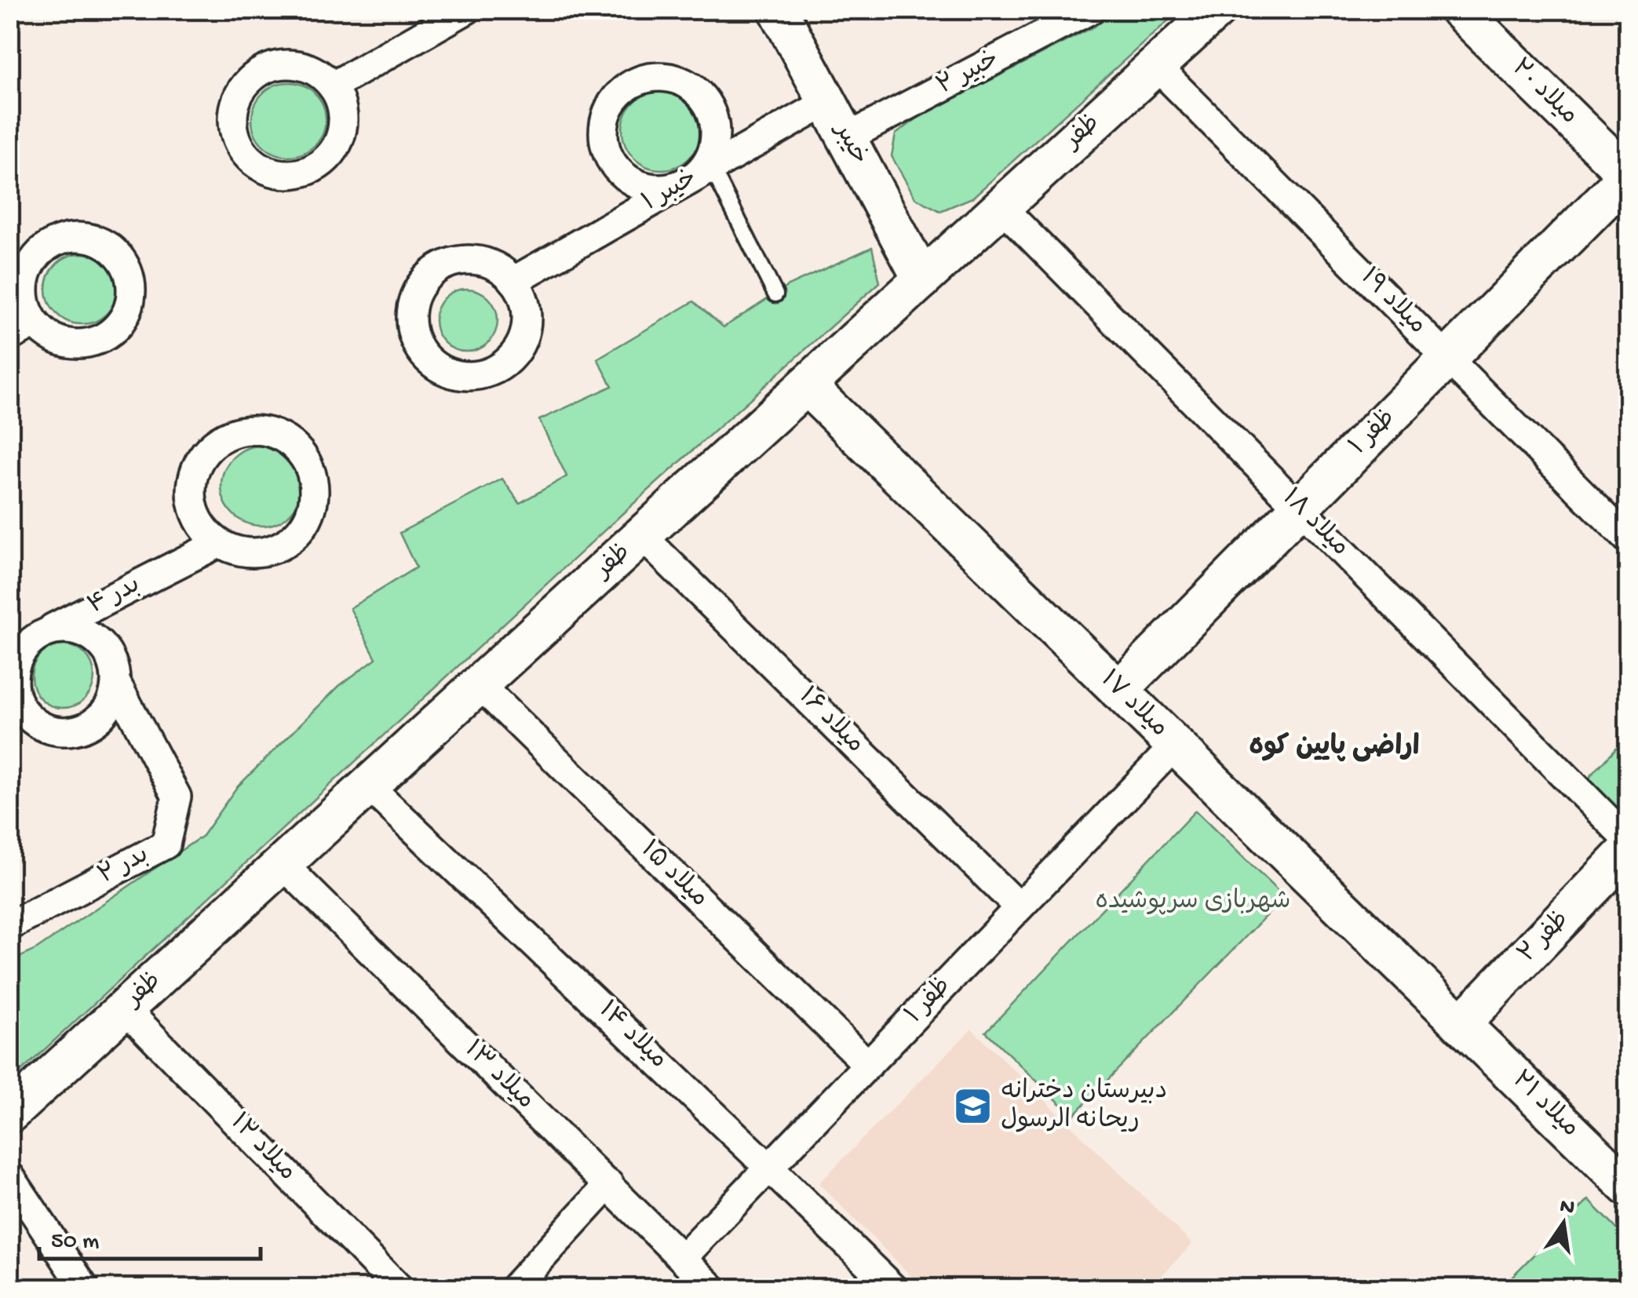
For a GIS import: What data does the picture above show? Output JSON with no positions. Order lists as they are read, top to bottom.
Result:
{
  "streets": {
    "street": [
      "خبیر ۲",
      "میلاد ۲۰",
      "ظفر",
      "خیبر",
      "خیبر ۱",
      "میلاد ۱۹",
      "ظفر ۱",
      "میلاد ۱۸",
      "بدر ۴",
      "میلاد ۱۷",
      "میلاد ۱۶",
      "بدر ۲",
      "میلاد ۱۵",
      "ظفر ۲",
      "میلاد ۱۴",
      "میلاد ۱۳",
      "میلاد ۲۱",
      "میلاد ۱۲"
    ]
  },
  "crossings": [
    ["خبیر ۲", "خیبر"],
    ["میلاد ۲۰", "ظفر ۱"],
    ["ظفر", "خیبر"],
    ["ظفر", "میلاد ۱۹"],
    ["ظفر", "میلاد ۱۸"],
    ["ظفر", "میلاد ۱۷"],
    ["ظفر", "میلاد ۱۶"],
    ["ظفر", "میلاد ۱۵"],
    ["ظفر", "میلاد ۱۴"],
    ["ظفر", "میلاد ۱۳"],
    ["ظفر", "میلاد ۱۲"],
    ["خیبر", "خیبر ۱"],
    ["میلاد ۱۹", "ظفر ۱"],
    ["ظفر ۱", "میلاد ۱۸"],
    ["ظفر ۱", "میلاد ۱۷"],
    ["ظفر ۱", "میلاد ۱۶"],
    ["ظفر ۱", "میلاد ۱۵"],
    ["ظفر ۱", "میلاد ۱۴"],
    ["ظفر ۱", "میلاد ۱۳"],
    ["بدر ۴", "بدر ۲"],
    ["میلاد ۱۷", "ظفر ۲"],
    ["میلاد ۱۷", "میلاد ۲۱"],
    ["ظفر ۲", "میلاد ۲۱"]
  ],
  "districts": ["اراضی پایین کوه"],
  "parks": ["شهربازی سرپوشیده"],
  "places": {
    "school or university": ["دبیرستان دخترانه ریحانه الرسول"]
  },
  "scale_bar": "50 m",
  "north": "top"
}
